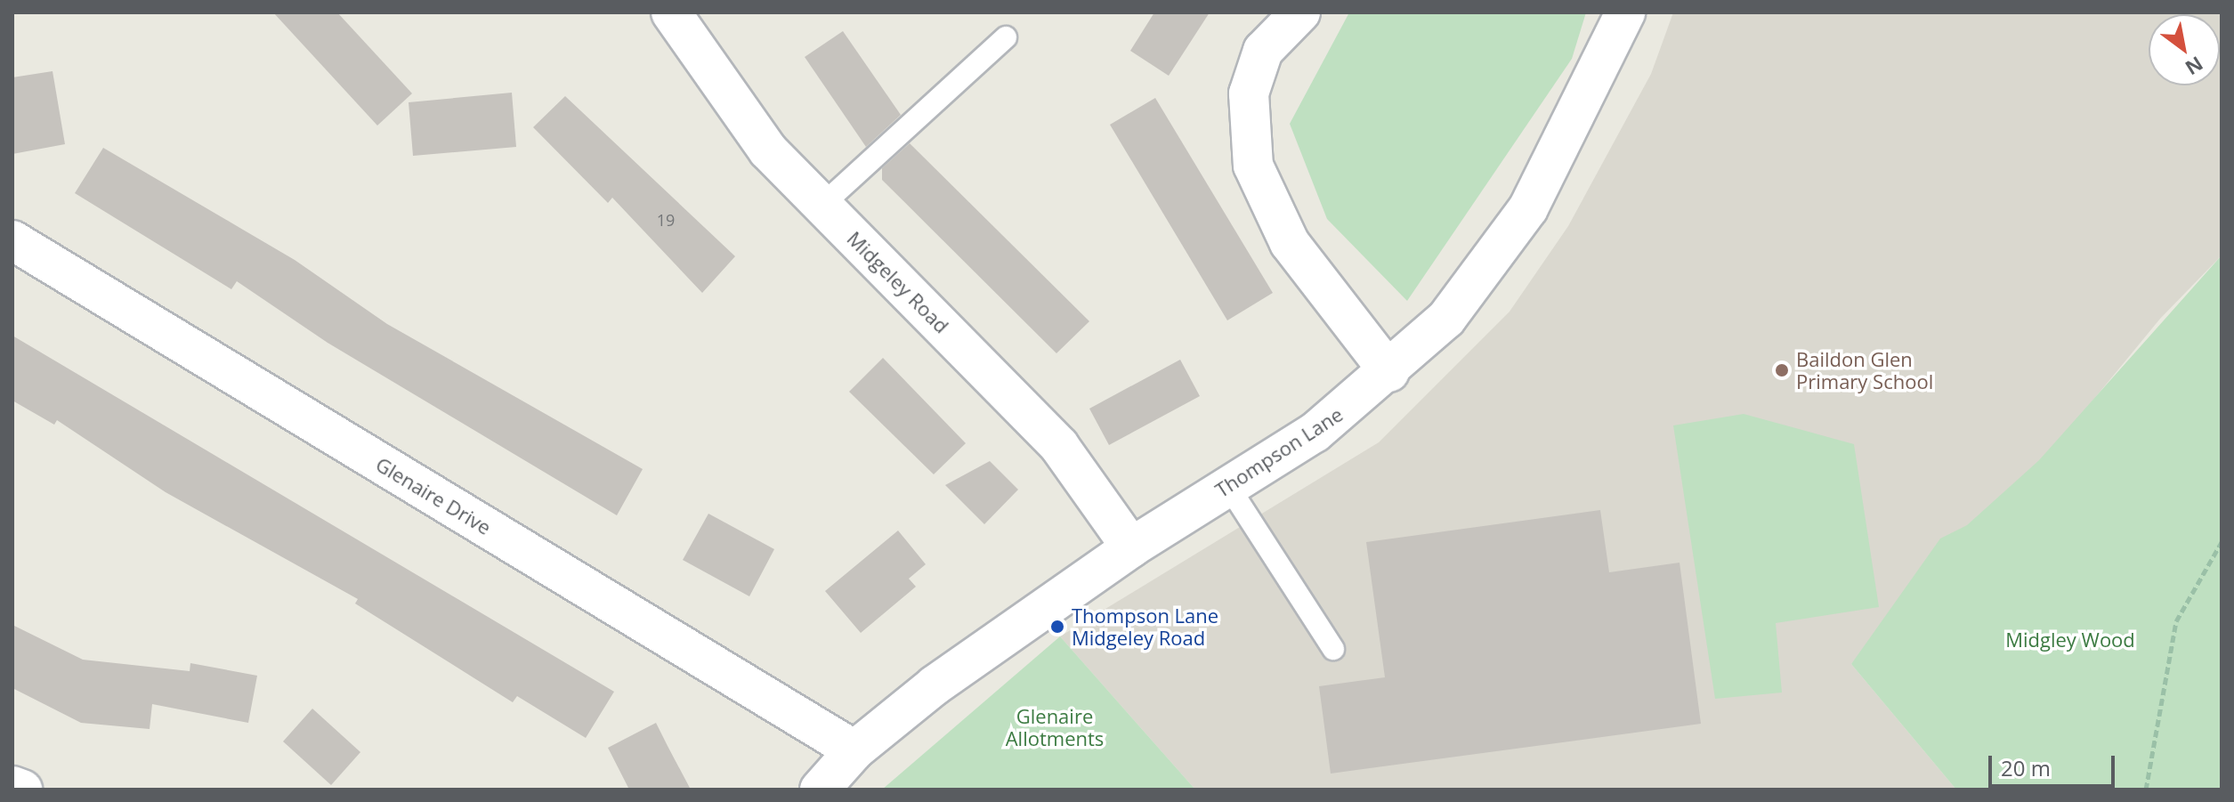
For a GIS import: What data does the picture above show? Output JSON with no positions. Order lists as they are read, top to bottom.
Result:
{
  "streets": {
    "street": ["Midgeley Road", "Thompson Lane", "Glenaire Drive"]
  },
  "crossings": [
    ["Midgeley Road", "Thompson Lane"],
    ["Thompson Lane", "Glenaire Drive"]
  ],
  "parks": ["Midgley Wood", "Glenaire Allotments"],
  "places": ["Baildon Glen Primary School", "Thompson Lane Midgeley Road"],
  "house_numbers": ["19"],
  "scale_bar": "20 m",
  "north": "bottom right"
}
